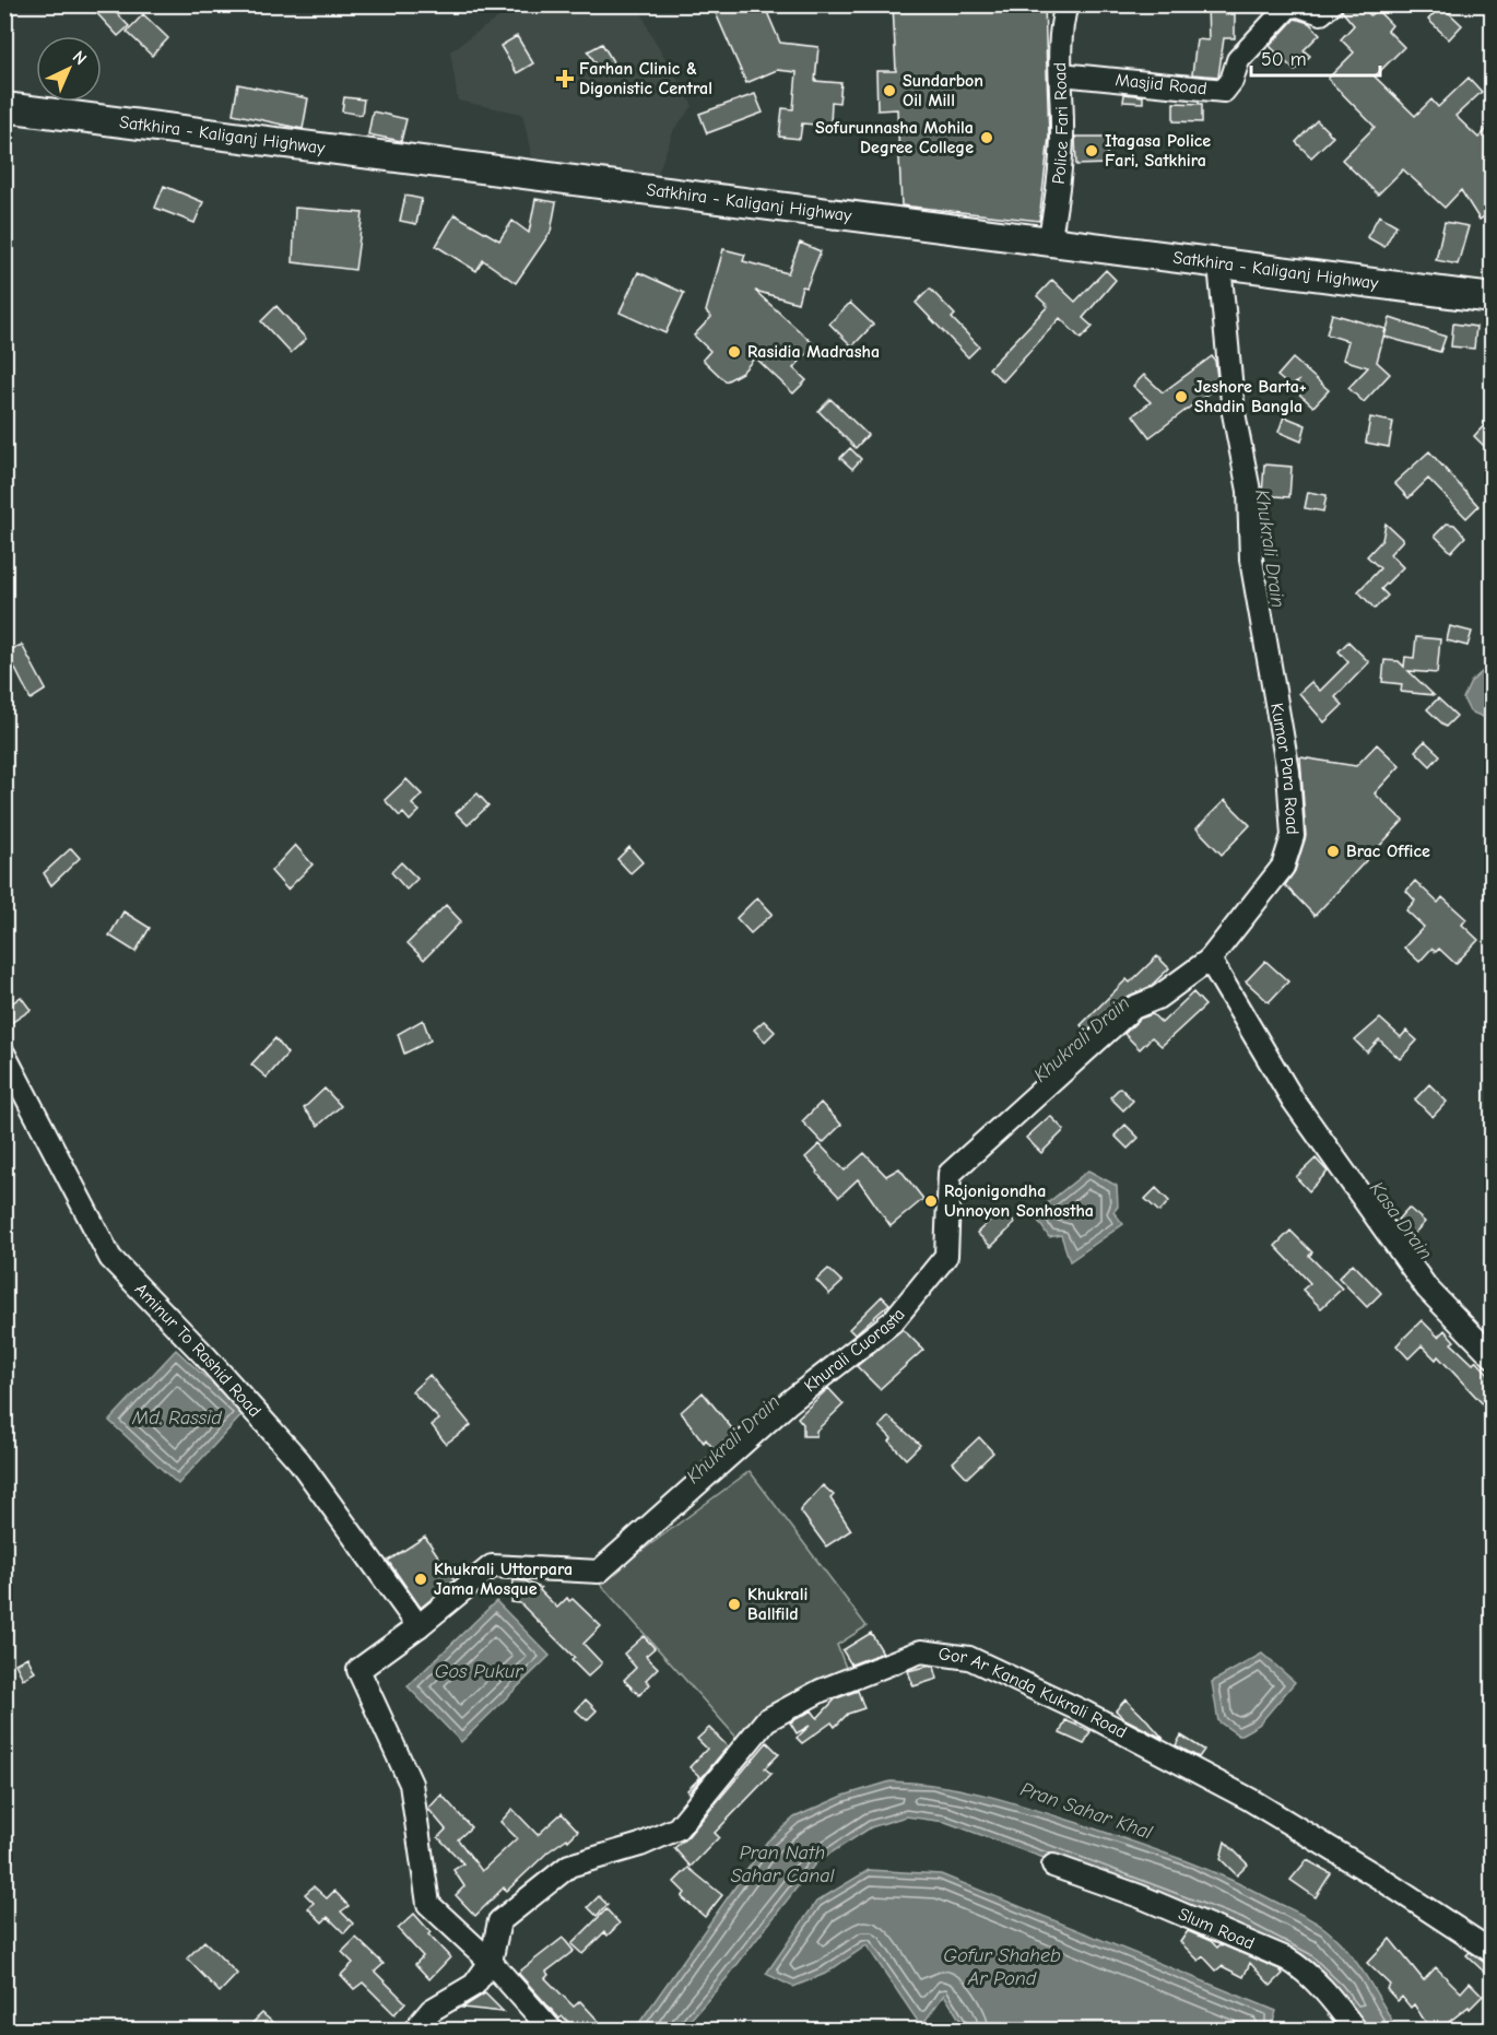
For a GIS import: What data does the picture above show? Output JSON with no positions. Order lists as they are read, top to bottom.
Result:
{
  "streets": {
    "highway": ["Satkhira - Kaliganj Highway"],
    "street": [
      "Masjid Road",
      "Police Fari Road",
      "Kumor Para Road",
      "Aminur To Rashid Road",
      "Khurali Cuorasta",
      "Gor Ar Kanda Kukrali Road",
      "Slum Road"
    ]
  },
  "crossings": [
    ["Masjid Road", "Police Fari Road"],
    ["Police Fari Road", "Satkhira - Kaliganj Highway"],
    ["Satkhira - Kaliganj Highway", "Kumor Para Road"],
    ["Kumor Para Road", "Khurali Cuorasta"],
    ["Aminur To Rashid Road", "Khurali Cuorasta"],
    ["Khurali Cuorasta", "Gor Ar Kanda Kukrali Road"]
  ],
  "water": [
    "Khukrali Drain",
    "Kasa Drain",
    "Md. Rassid",
    "Gos Pukur",
    "Pran Sahar Khal",
    "Pran Nath Sahar Canal",
    "Gofur Shaheb Ar Pond"
  ],
  "places": {
    "health": ["Farhan Clinic & Digonistic Central"],
    "other": [
      "Sundarbon Oil Mill",
      "Sofurunnasha Mohila Degree College",
      "Itagasa Police Fari, Satkhira",
      "Rasidia Madrasha",
      "Jeshore Barta+ Shadin Bangla",
      "Brac Office",
      "Rojonigondha Unnoyon Sonhostha",
      "Khukrali Uttorpara Jama Mosque",
      "Khukrali Ballfild"
    ]
  },
  "scale_bar": "50 m",
  "north": "top right"
}
